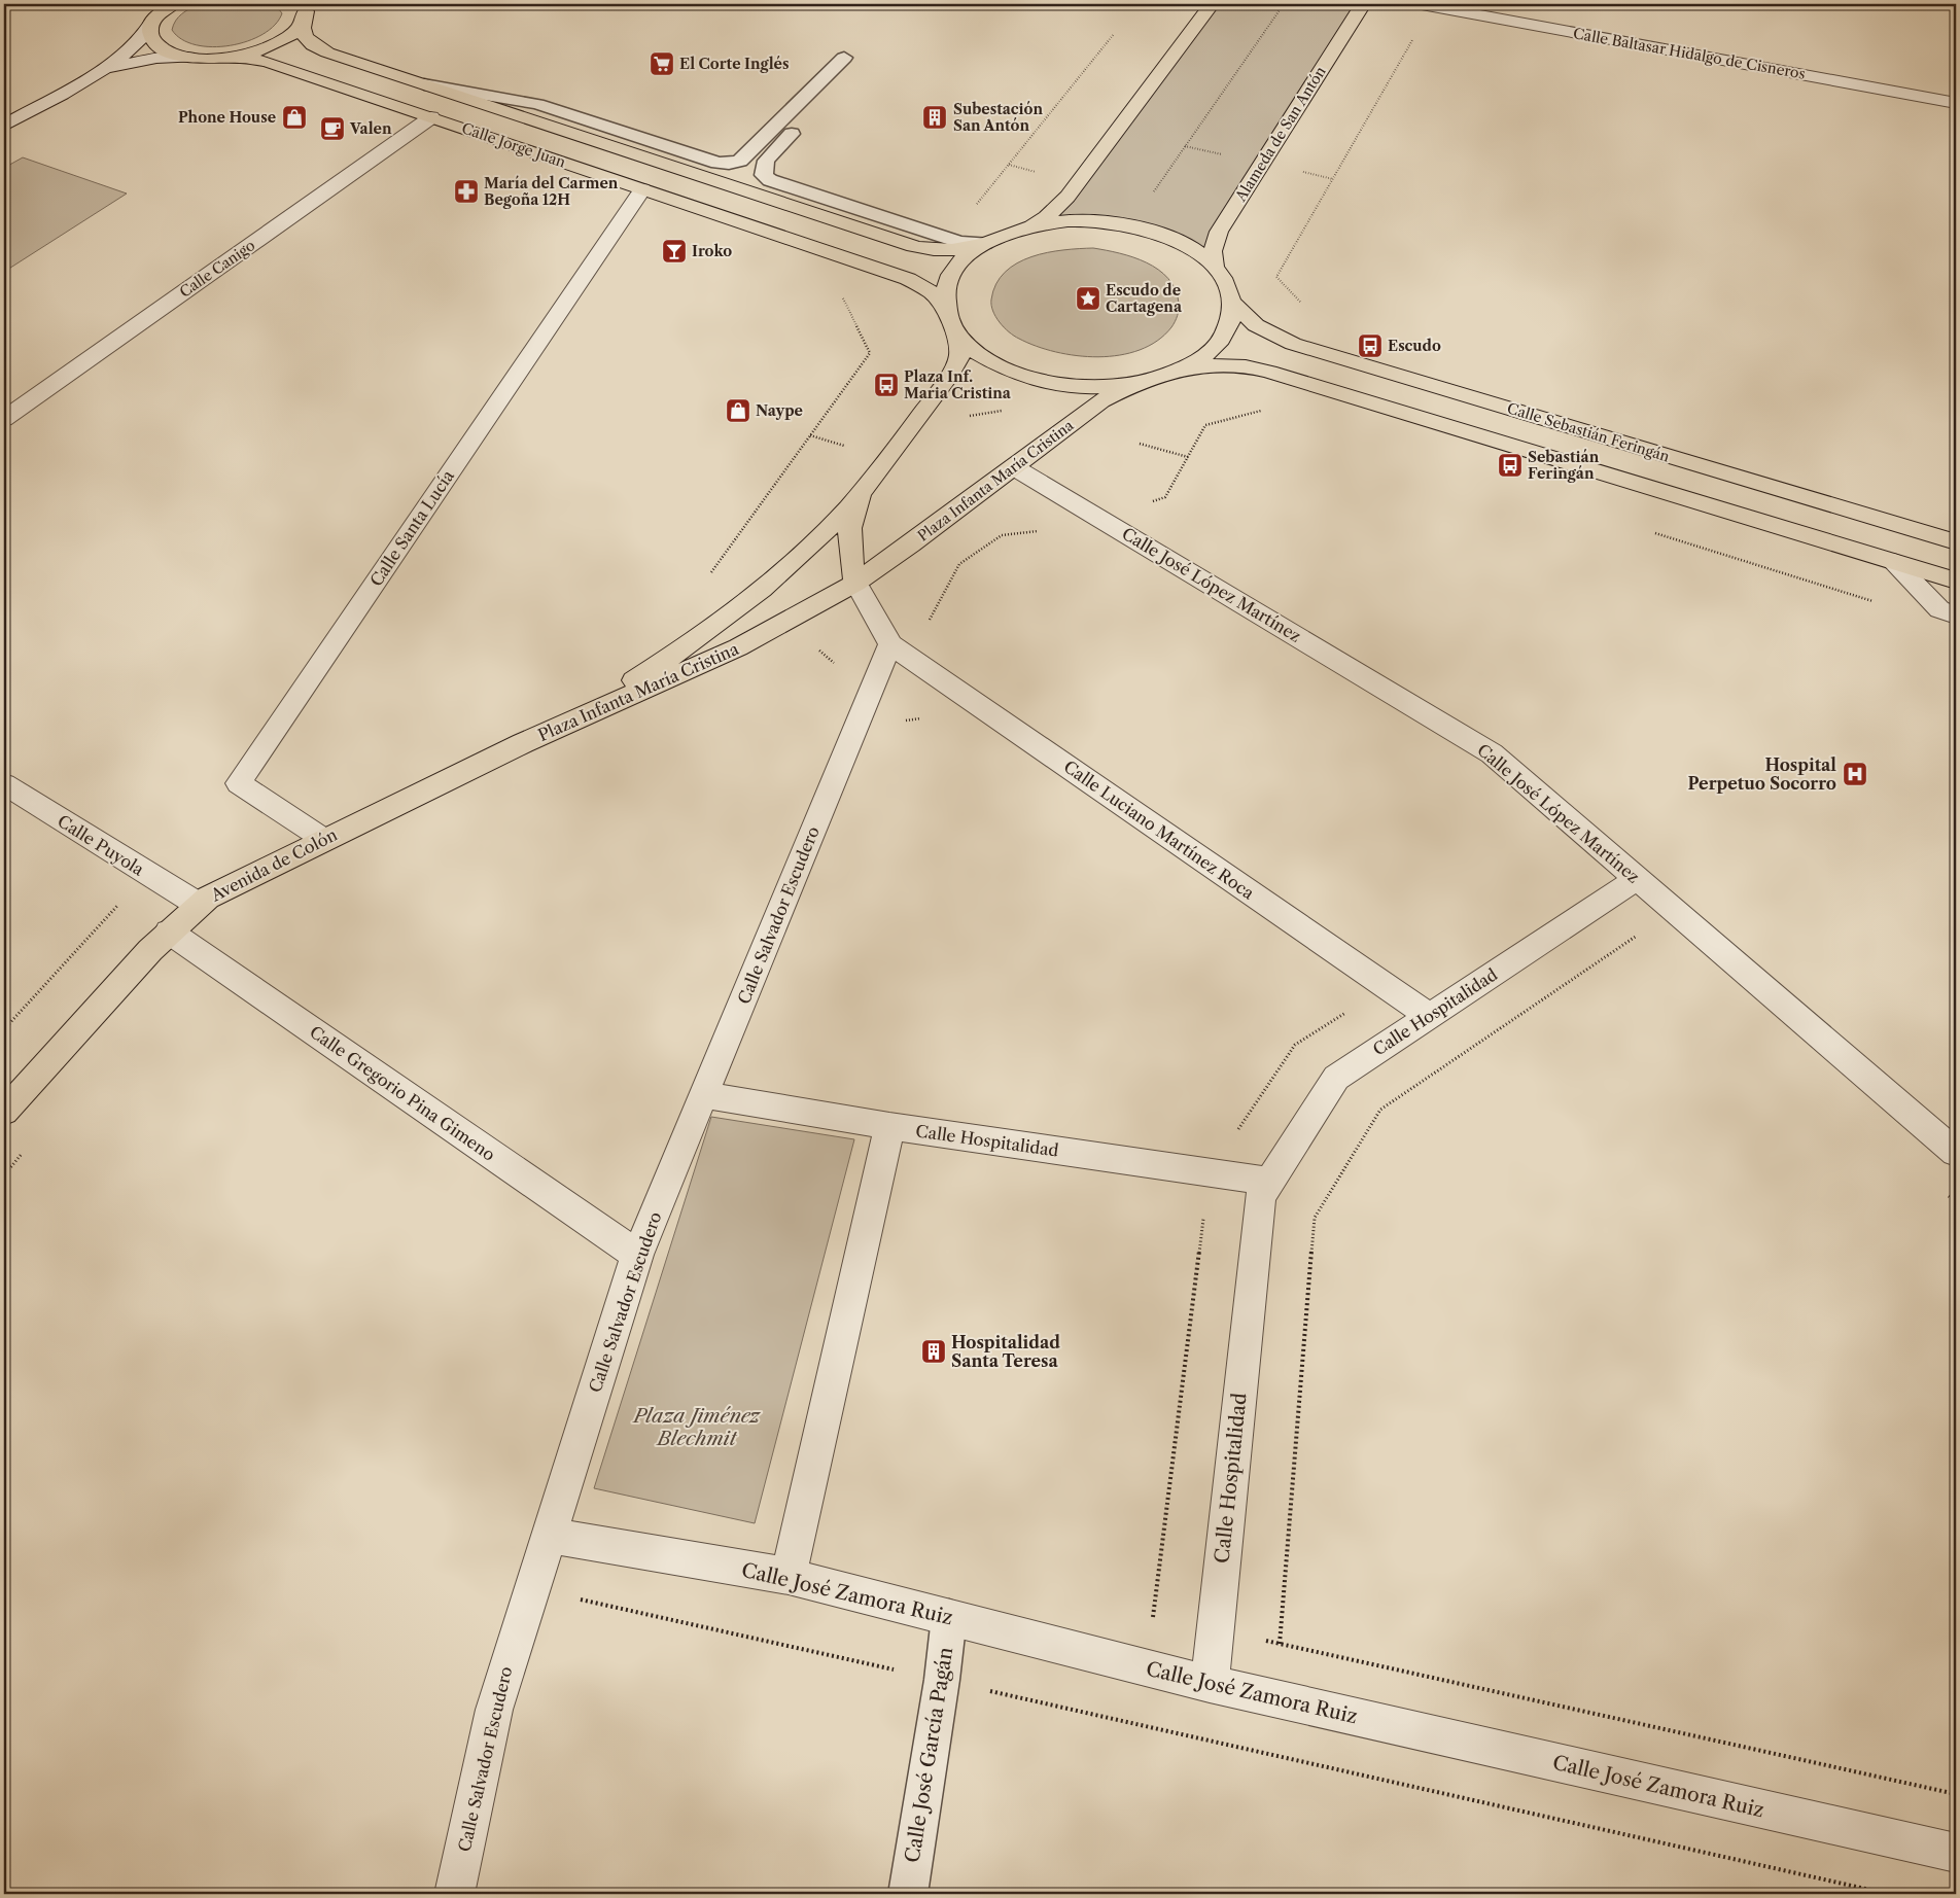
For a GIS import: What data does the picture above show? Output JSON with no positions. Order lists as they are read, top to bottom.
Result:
{
  "streets": {
    "main road": [
      "Alameda de San Antón",
      "Calle Jorge Juan",
      "Calle Sebastián Feringán",
      "Plaza Infanta María Cristina",
      "Avenida de Colón"
    ],
    "street": [
      "Calle Baltasar Hidalgo de Cisneros",
      "Calle Canigo",
      "Calle Santa Lucía",
      "Calle José López Martínez",
      "Calle Luciano Martínez Roca",
      "Calle Puyola",
      "Calle Salvador Escudero",
      "Calle Hospitalidad",
      "Calle Gregorio Pina Gimeno",
      "Calle José Zamora Ruiz"
    ],
    "lane": ["Calle José García Pagán"]
  },
  "crossings": [
    ["Alameda de San Antón", "Plaza Infanta María Cristina"],
    ["Calle Jorge Juan", "Calle Canigo"],
    ["Calle Jorge Juan", "Plaza Infanta María Cristina"],
    ["Calle Jorge Juan", "Calle Santa Lucía"],
    ["Calle Sebastián Feringán", "Plaza Infanta María Cristina"],
    ["Plaza Infanta María Cristina", "Calle José López Martínez"],
    ["Plaza Infanta María Cristina", "Avenida de Colón"],
    ["Calle Santa Lucía", "Avenida de Colón"],
    ["Calle José López Martínez", "Calle Hospitalidad"],
    ["Calle Luciano Martínez Roca", "Calle Salvador Escudero"],
    ["Calle Luciano Martínez Roca", "Calle Hospitalidad"],
    ["Calle Puyola", "Avenida de Colón"],
    ["Avenida de Colón", "Calle Gregorio Pina Gimeno"],
    ["Calle Salvador Escudero", "Calle Hospitalidad"],
    ["Calle Salvador Escudero", "Calle Gregorio Pina Gimeno"],
    ["Calle Salvador Escudero", "Calle José Zamora Ruiz"],
    ["Calle Hospitalidad", "Calle José Zamora Ruiz"],
    ["Calle José Zamora Ruiz", "Calle José García Pagán"]
  ],
  "parks": ["Plaza Jiménez Blechmit"],
  "places": {
    "supermarket": ["El Corte Inglés"],
    "shop": ["Phone House", "Naype"],
    "building": ["Subestación San Antón", "Hospitalidad Santa Teresa"],
    "cafe": ["Valen"],
    "pharmacy": ["María del Carmen Begoña 12H"],
    "bar": ["Iroko"],
    "place": ["Escudo de Cartagena"],
    "bus stop": ["Escudo", "Plaza Inf. Maria Cristina", "Sebastián Feringán"],
    "hospital": ["Hospital Perpetuo Socorro"]
  }
}
